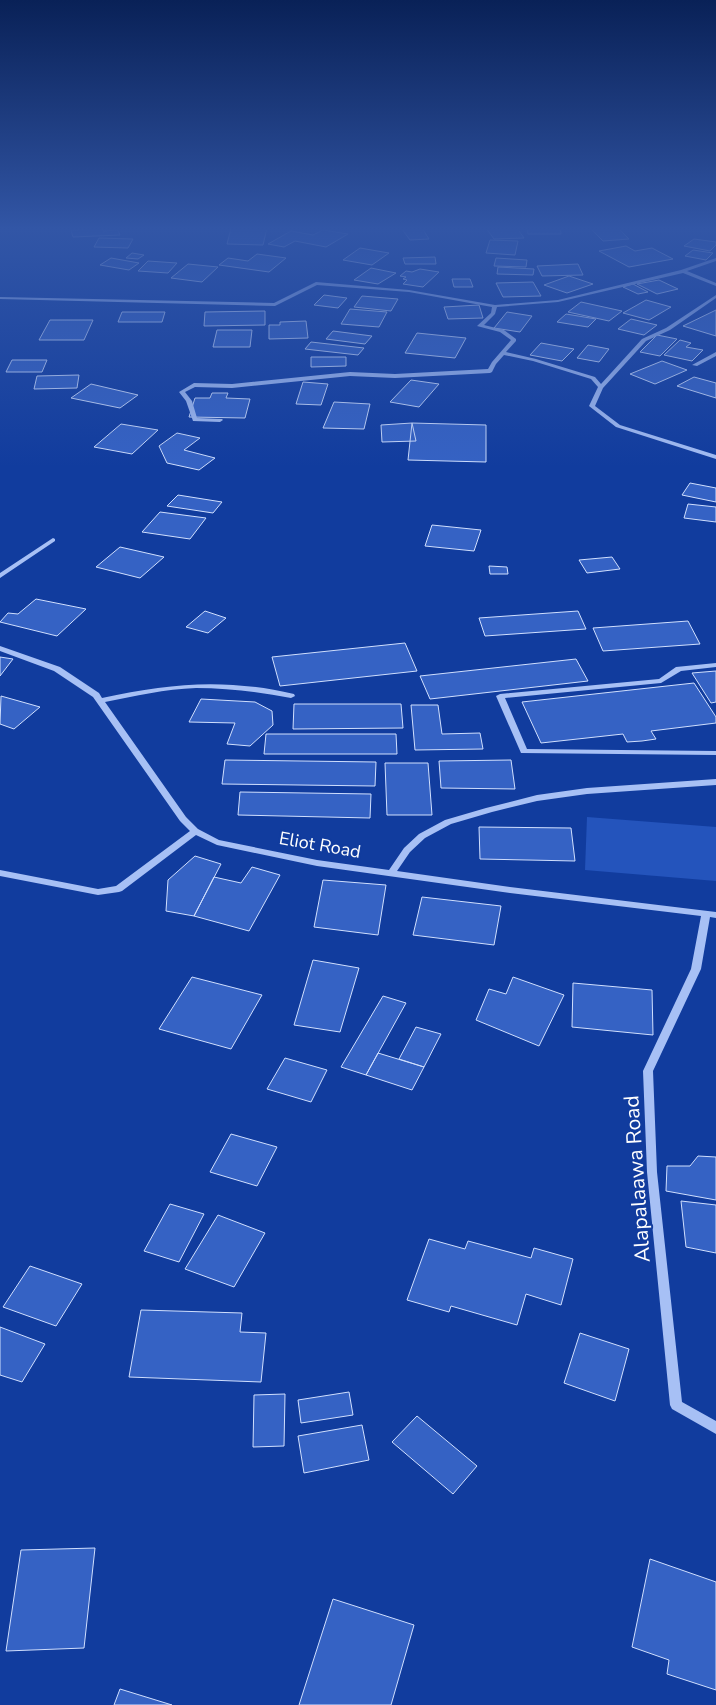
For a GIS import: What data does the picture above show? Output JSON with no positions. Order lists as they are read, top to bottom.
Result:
{
  "streets": {
    "street": ["Eliot Road", "Alapalaawa Road"]
  },
  "crossings": [
    ["Eliot Road", "Alapalaawa Road"]
  ]
}
